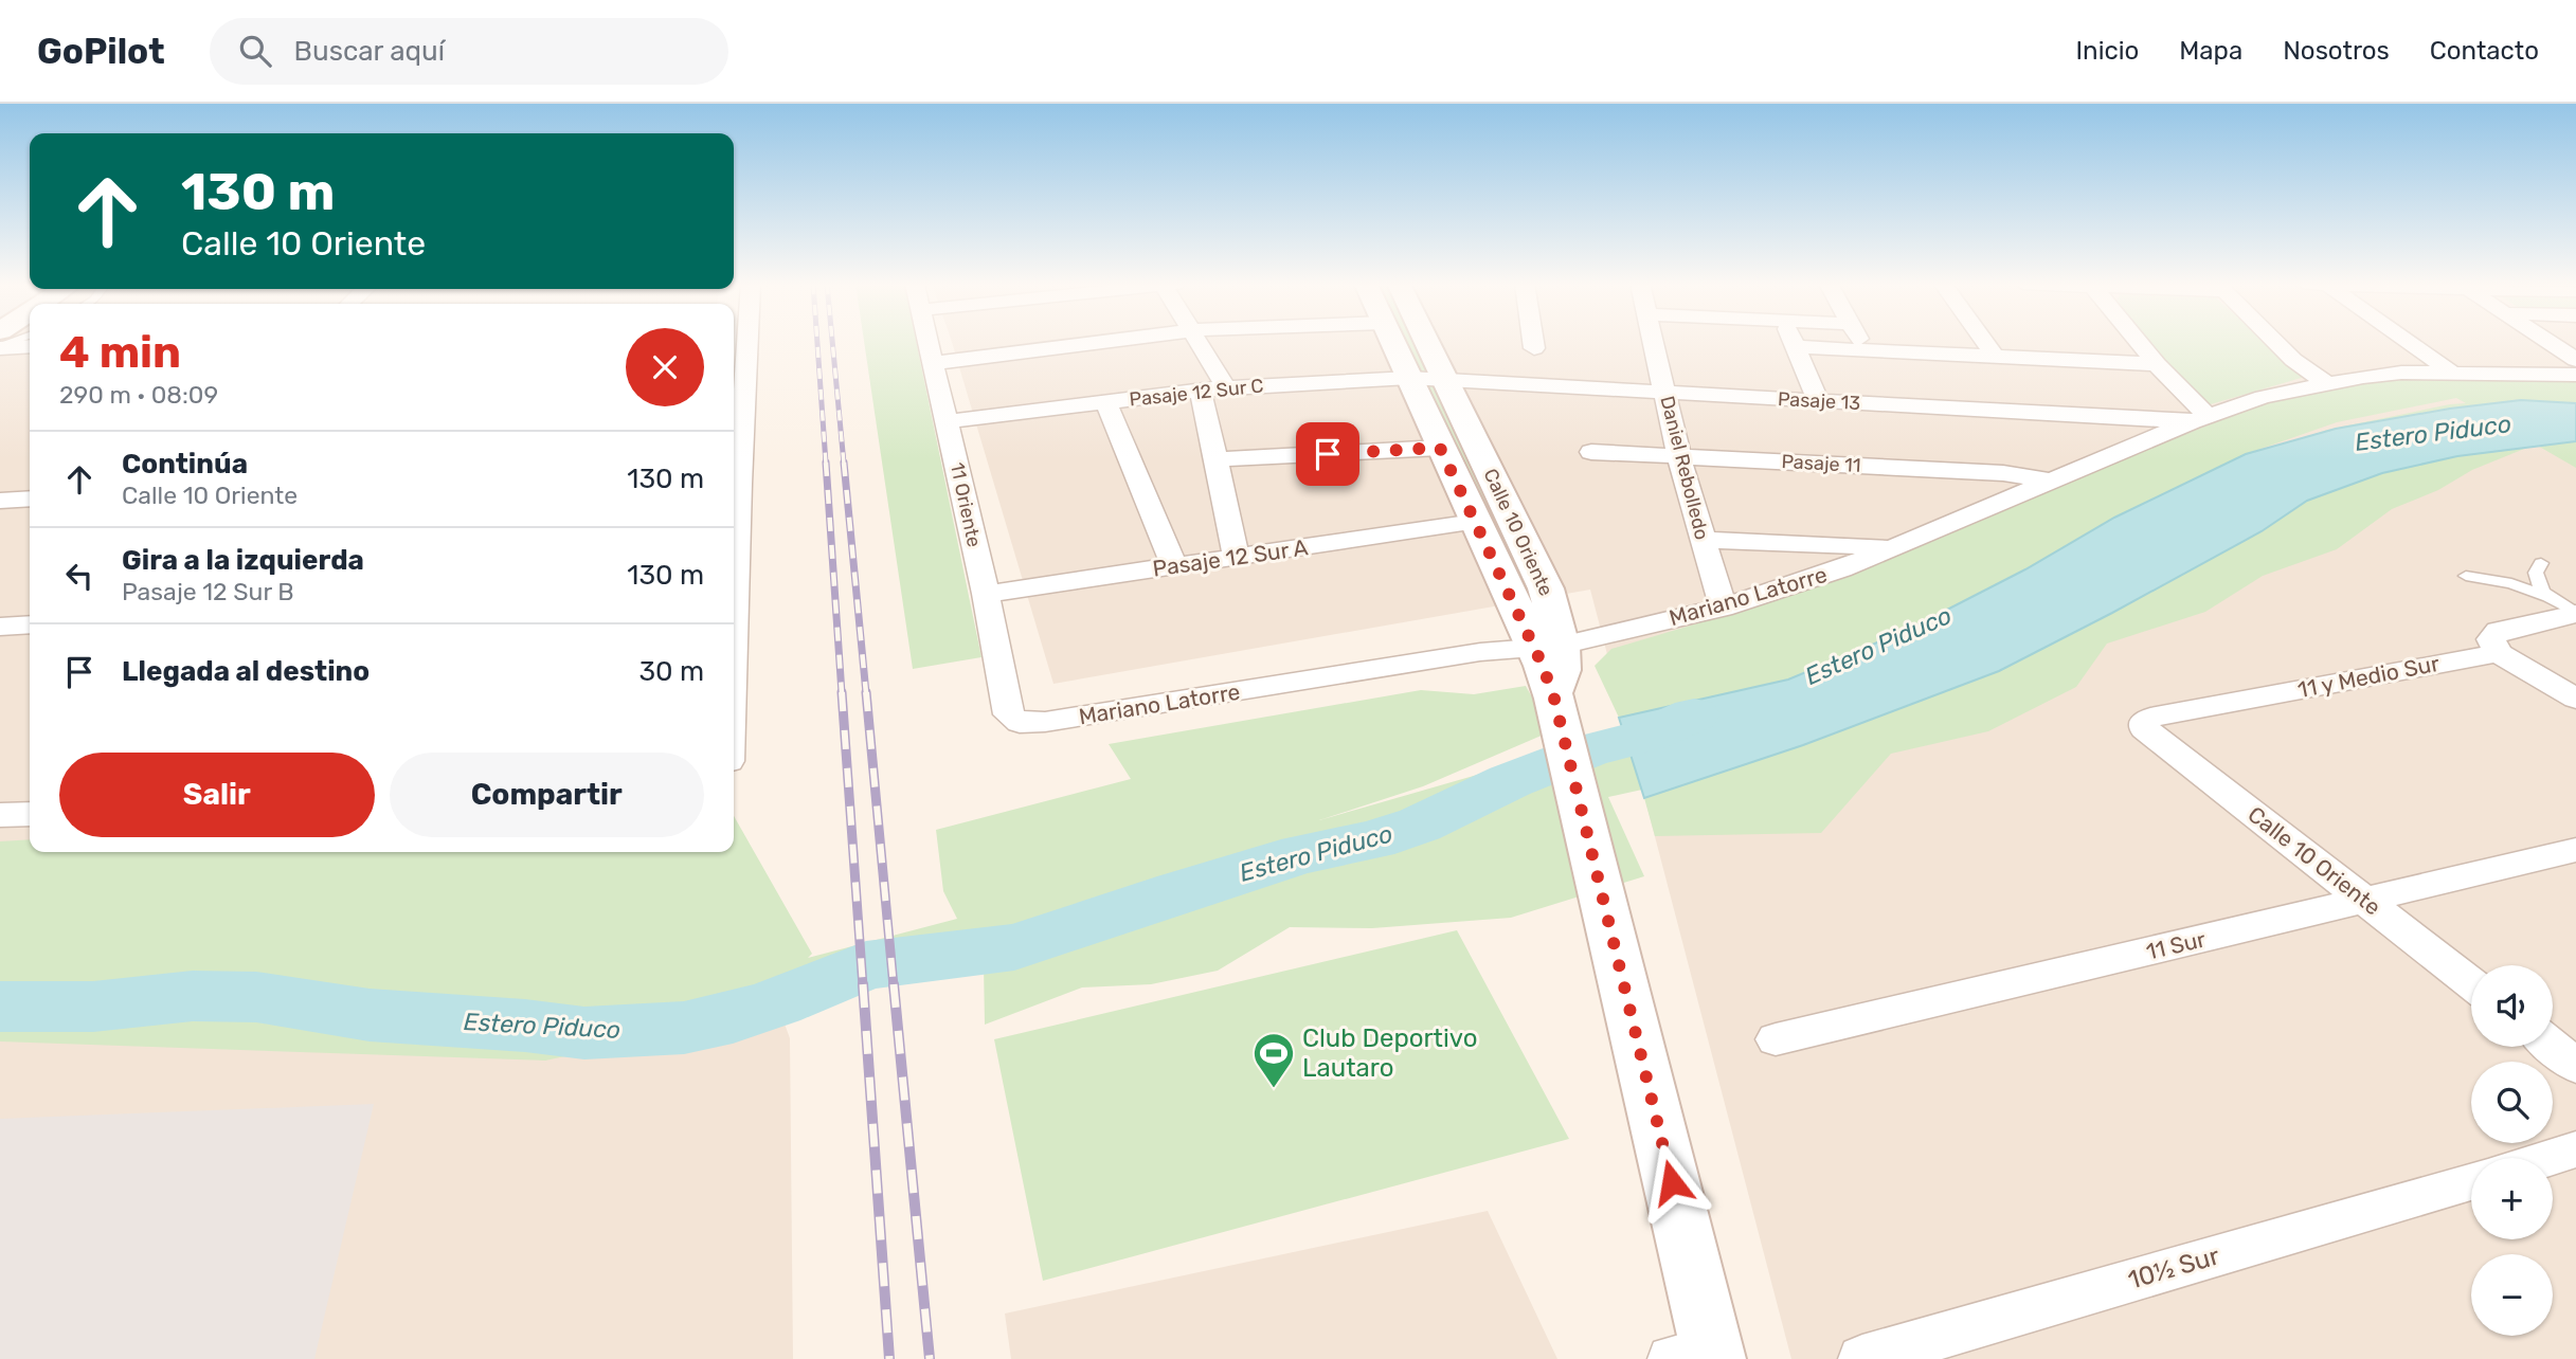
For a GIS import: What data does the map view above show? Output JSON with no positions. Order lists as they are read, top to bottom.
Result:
{
  "streets": {
    "main road": ["Calle 10 Oriente"],
    "street": [
      "Pasaje 12 Sur C",
      "Pasaje 13",
      "Pasaje 11",
      "Daniel Rebolledo",
      "11 Oriente",
      "Pasaje 12 Sur A",
      "Mariano Latorre",
      "11 y Medio Sur",
      "11 Sur",
      "10½ Sur"
    ]
  },
  "crossings": [
    ["Pasaje 12 Sur C", "Pasaje 13"],
    ["Pasaje 12 Sur C", "11 Oriente"],
    ["Pasaje 12 Sur C", "Calle 10 Oriente"],
    ["Pasaje 13", "Daniel Rebolledo"],
    ["Pasaje 13", "Calle 10 Oriente"],
    ["Pasaje 13", "Mariano Latorre"],
    ["Pasaje 11", "Daniel Rebolledo"],
    ["Pasaje 11", "Mariano Latorre"],
    ["Daniel Rebolledo", "Mariano Latorre"],
    ["11 Oriente", "Pasaje 12 Sur A"],
    ["11 Oriente", "Mariano Latorre"],
    ["Calle 10 Oriente", "Pasaje 12 Sur A"],
    ["Calle 10 Oriente", "Mariano Latorre"],
    ["Calle 10 Oriente", "11 y Medio Sur"],
    ["Calle 10 Oriente", "11 Sur"]
  ],
  "water": ["Estero Piduco"],
  "places": {
    "sports": ["Club Deportivo Lautaro"]
  },
  "page": {
    "header": "GoPilot",
    "search": "Buscar aquí",
    "nav": [
      "Inicio",
      "Mapa",
      "Nosotros",
      "Contacto"
    ],
    "turn": ["130 m", "Calle 10 Oriente"],
    "heading": ["4 min", "290 m · 08:09"],
    "list": [
      {
        "name": "Continúa",
        "note": "Calle 10 Oriente",
        "value": "130 m"
      },
      {
        "name": "Gira a la izquierda",
        "note": "Pasaje 12 Sur B",
        "value": "130 m"
      },
      {
        "name": "Llegada al destino",
        "value": "30 m"
      }
    ],
    "buttons": ["Salir", "Compartir"],
    "map_buttons": ["+", "−"]
  }
}
